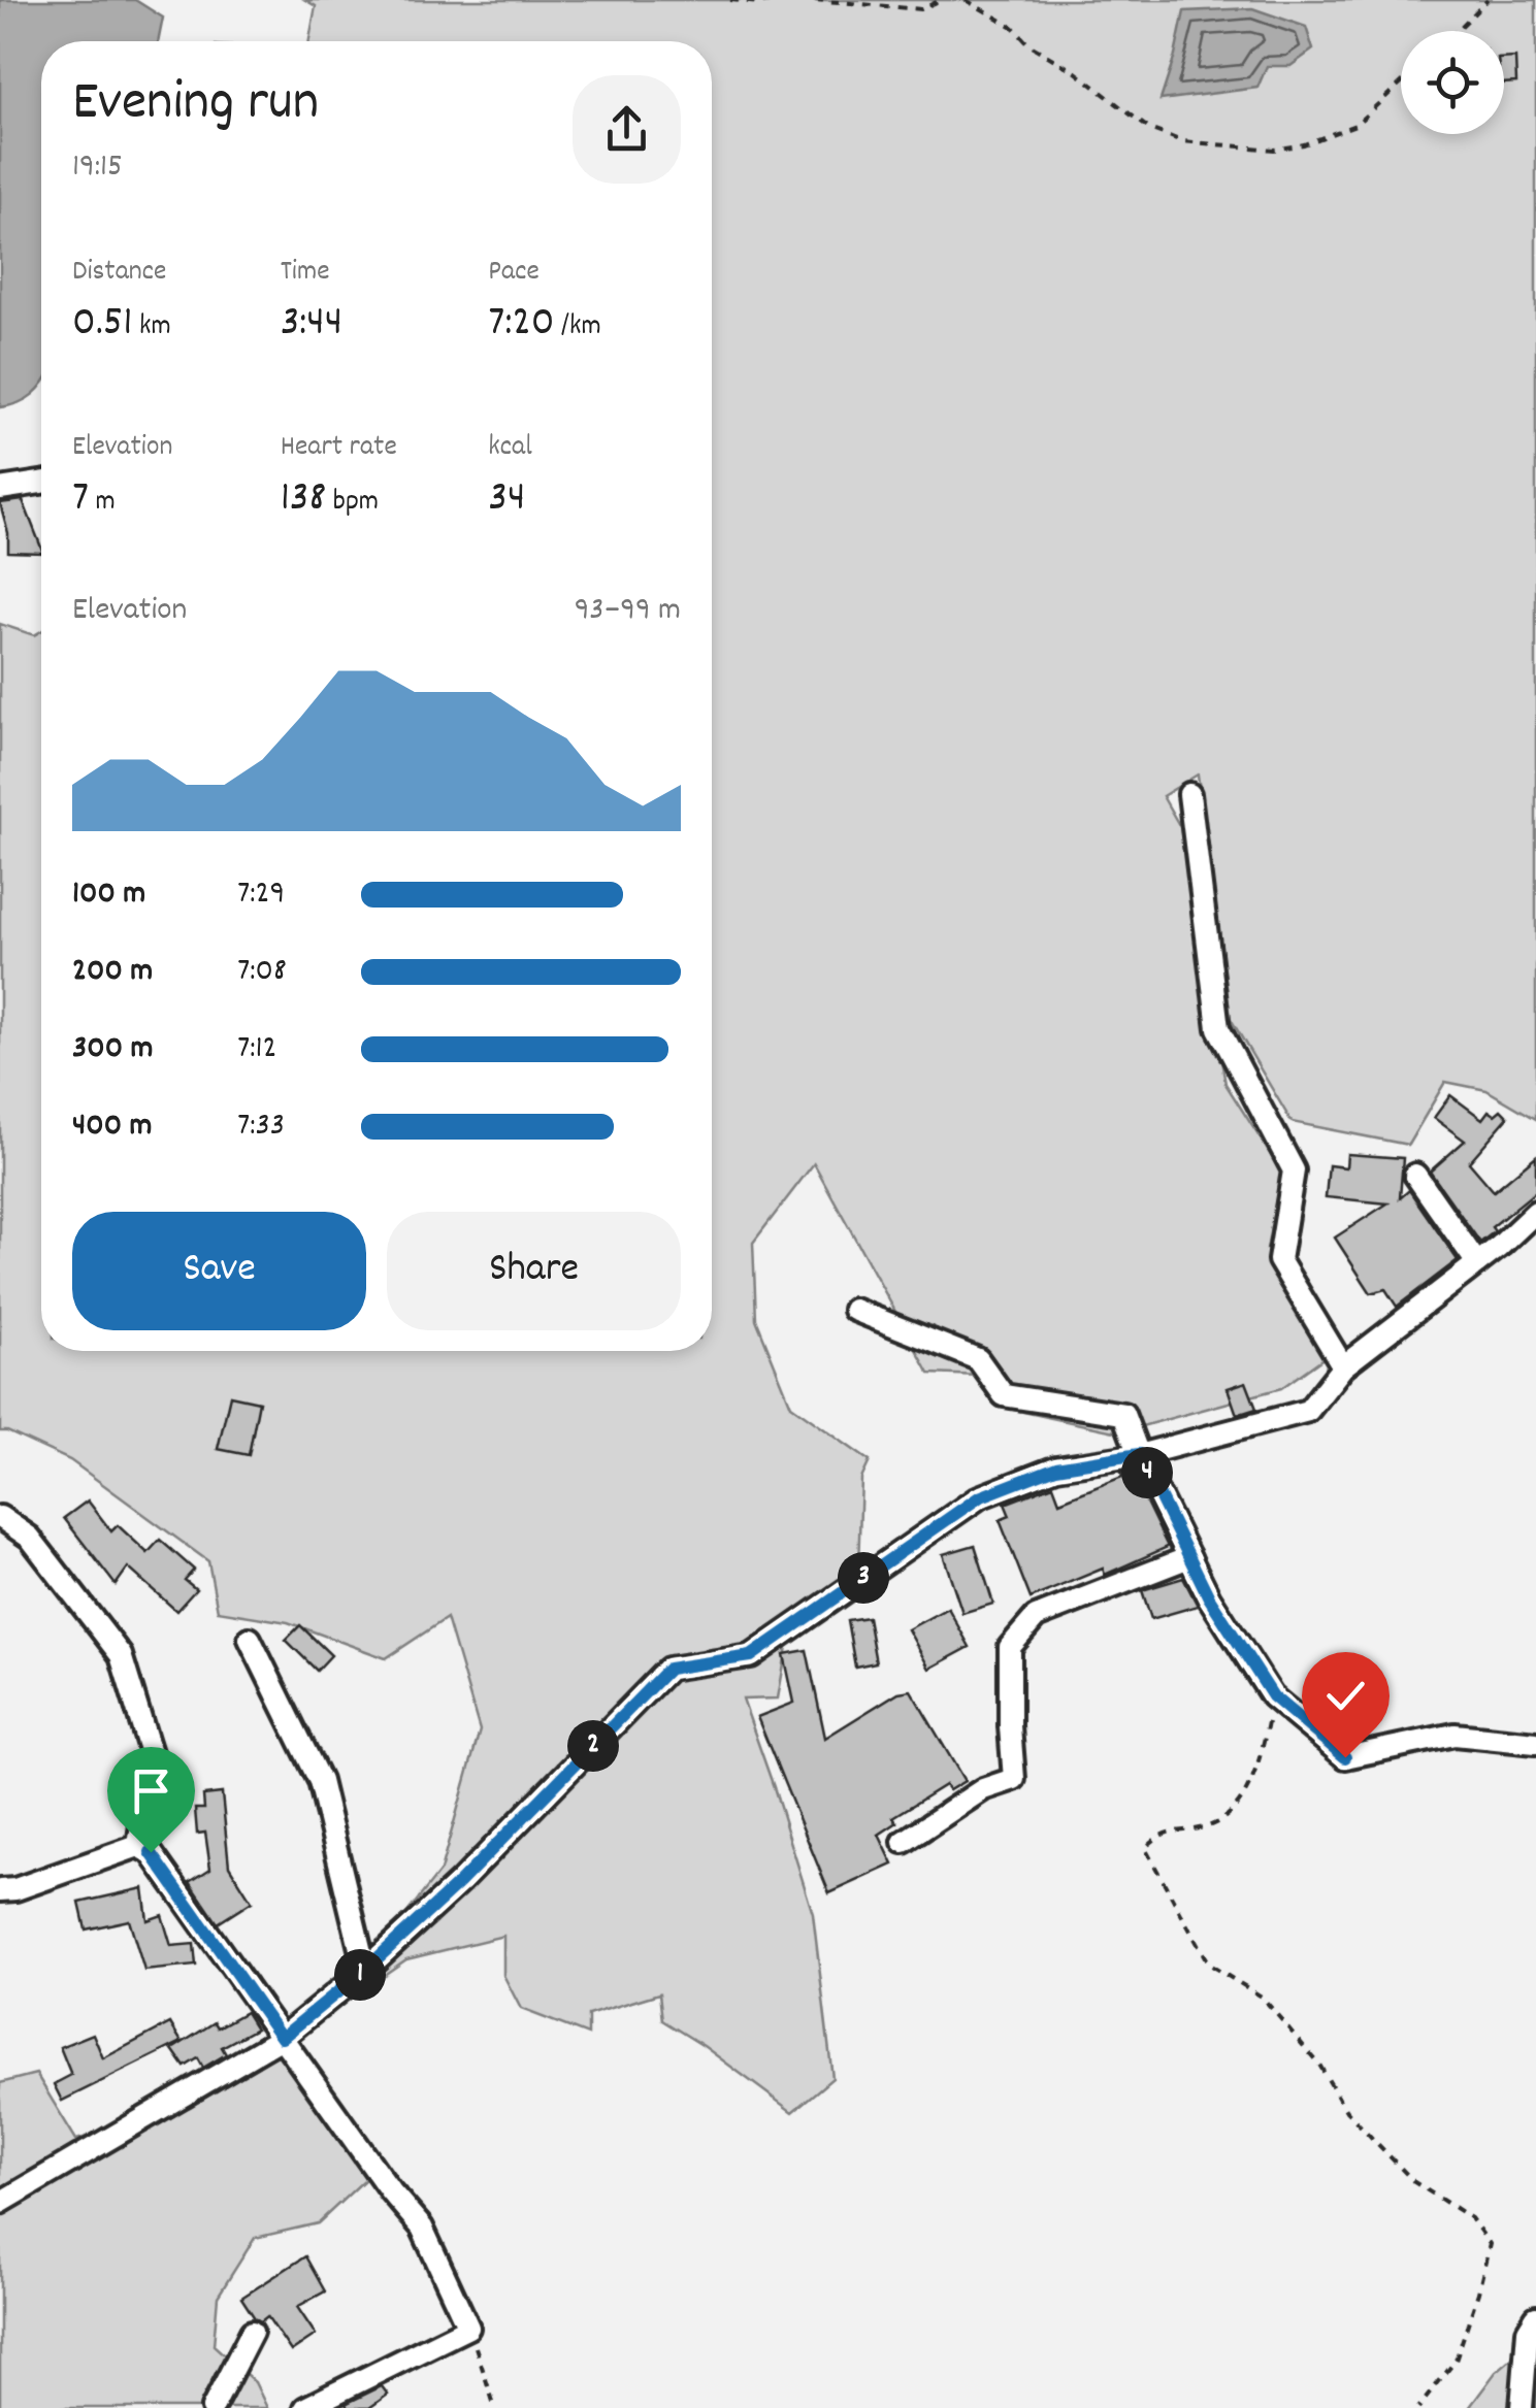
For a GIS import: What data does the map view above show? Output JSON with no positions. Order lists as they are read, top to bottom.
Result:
{
  "page": {
    "heading": ["Evening run", "19:15"],
    "stats": [
      ["Distance", "0.51 km"],
      ["Time", "3:44"],
      ["Pace", "7:20 /km"],
      ["Elevation", "7 m"],
      ["Heart rate", "138 bpm"],
      ["kcal", "34"]
    ],
    "chart": ["Elevation", "93–99 m"],
    "list": [
      {
        "name": "100 m",
        "note": "7:29"
      },
      {
        "name": "200 m",
        "note": "7:08"
      },
      {
        "name": "300 m",
        "note": "7:12"
      },
      {
        "name": "400 m",
        "note": "7:33"
      }
    ],
    "buttons": ["Save", "Share"],
    "pins": [
      "4",
      "3",
      "2",
      "1"
    ]
  }
}
